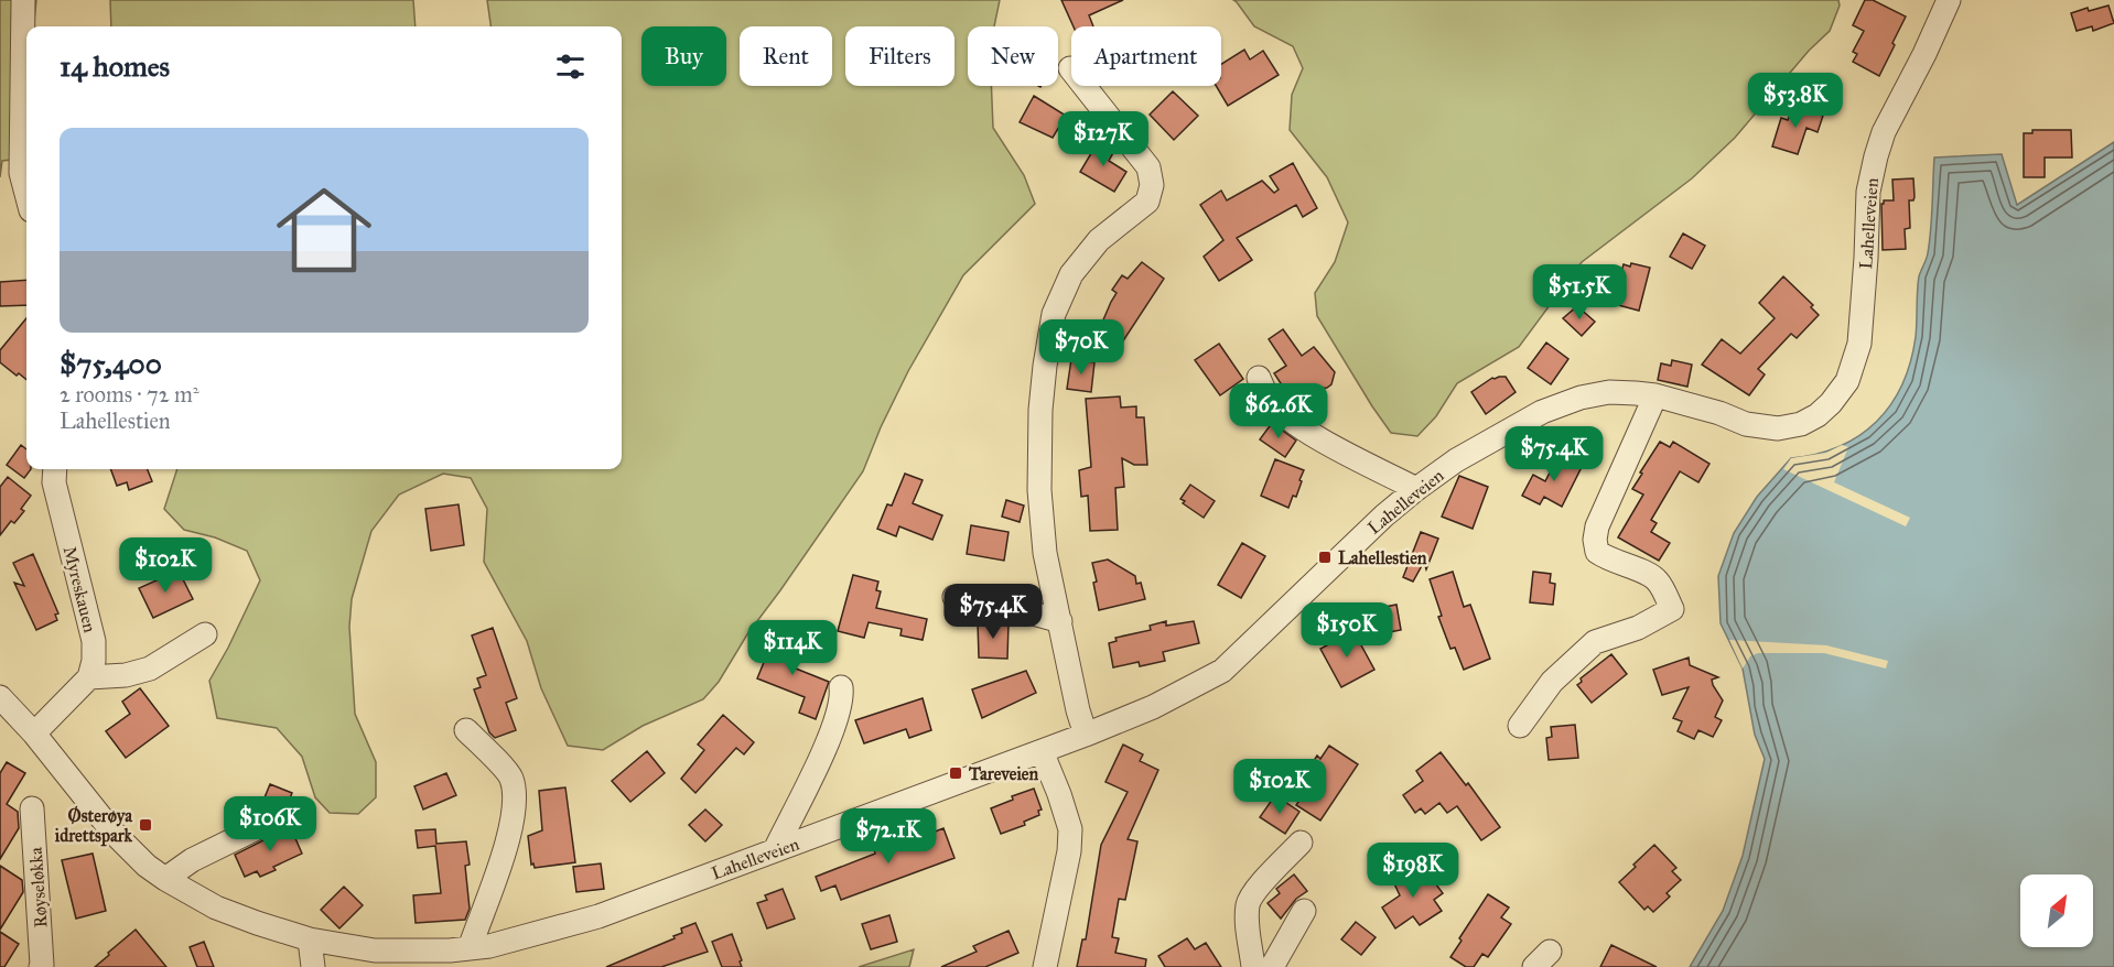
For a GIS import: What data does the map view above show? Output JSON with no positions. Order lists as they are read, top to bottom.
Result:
{
  "streets": {
    "street": ["Lahelleveien", "Myreskauen", "Røyseløkka"]
  },
  "places": {
    "transit": ["Lahellestien", "Tareveien", "Østerøya idrettspark"]
  },
  "north": "top right",
  "page": {
    "chip": [
      "Buy",
      "Rent",
      "Filters",
      "New",
      "Apartment"
    ],
    "heading": "14 homes",
    "price": [
      "$53.8K",
      "$127K",
      "$51.5K",
      "$70K",
      "$62.6K",
      "$75.4K",
      "$102K",
      "$75.4K",
      "$150K",
      "$114K",
      "$102K",
      "$106K",
      "$72.1K",
      "$198K"
    ],
    "list": [
      {
        "name": "$75,400",
        "note": "2 rooms · 72 m² · Lahellestien"
      }
    ]
  }
}
